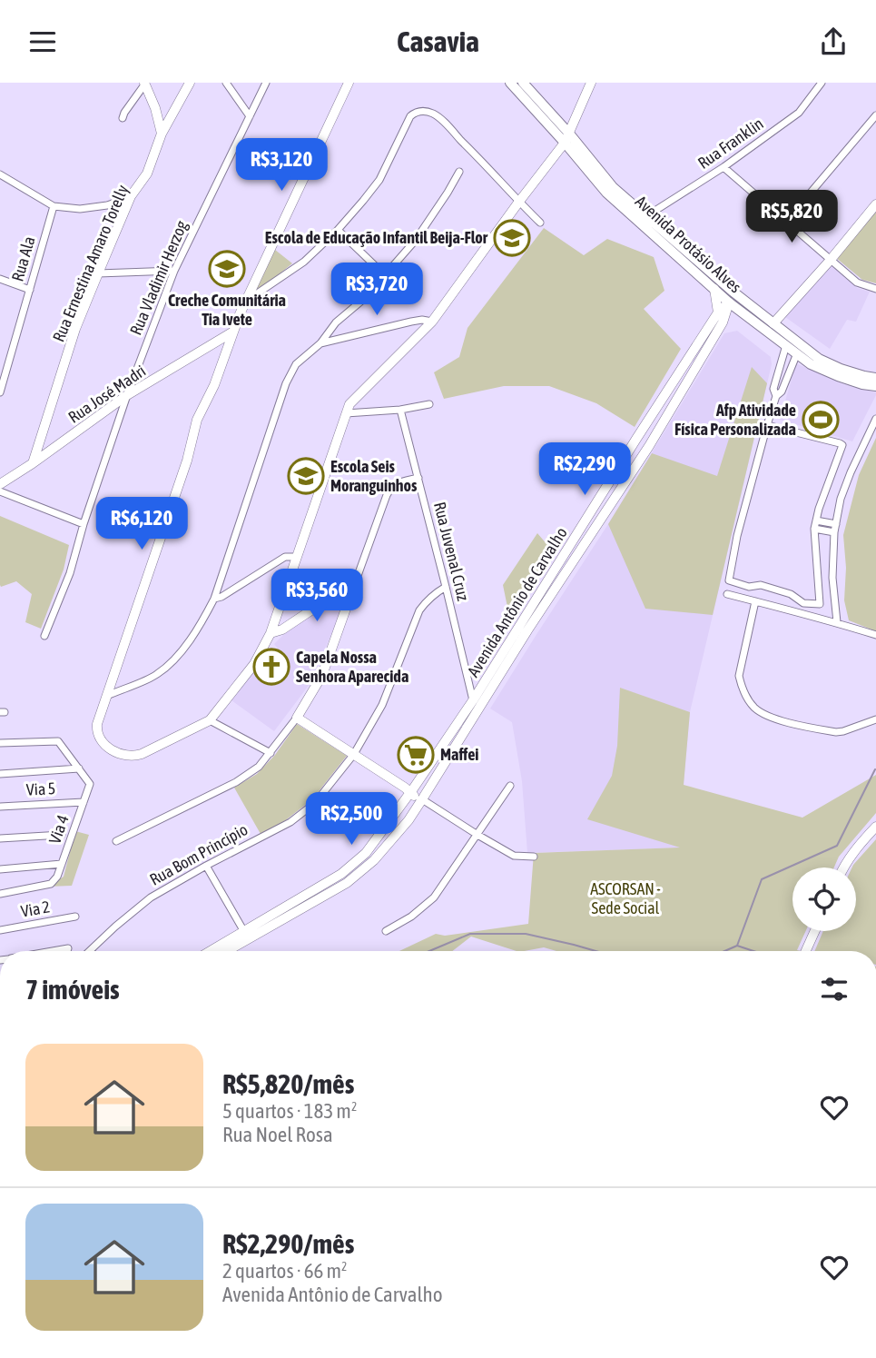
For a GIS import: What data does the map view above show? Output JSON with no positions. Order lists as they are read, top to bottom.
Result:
{
  "streets": {
    "main road": ["Avenida Protásio Alves"],
    "street": [
      "Rua Franklin",
      "Rua Ala",
      "Rua Ernestina Amaro Torelly",
      "Rua Vladimir Herzog",
      "Rua José Madri",
      "Rua Juvenal Cruz",
      "Avenida Antônio de Carvalho",
      "Via 5",
      "Via 4",
      "Rua Bom Princípio",
      "Via 2"
    ]
  },
  "crossings": [
    ["Rua Franklin", "Avenida Protásio Alves"],
    ["Avenida Protásio Alves", "Avenida Antônio de Carvalho"],
    ["Rua Ernestina Amaro Torelly", "Rua José Madri"],
    ["Rua Vladimir Herzog", "Rua José Madri"],
    ["Rua Juvenal Cruz", "Avenida Antônio de Carvalho"],
    ["Rua Juvenal Cruz", "Rua Bom Princípio"],
    ["Via 5", "Via 4"]
  ],
  "parks": ["ASCORSAN - Sede Social"],
  "places": {
    "school or university": ["Escola de Educação Infantil Beija-Flor", "Creche Comunitária Tia Ivete", "Escola Seis Moranguinhos"],
    "sports": ["Afp Atividade Física Personalizada"],
    "church": ["Capela Nossa Senhora Aparecida"],
    "supermarket": ["Maffei"]
  },
  "page": {
    "header": "Casavia",
    "price": [
      "R$3,120",
      "R$5,820",
      "R$3,720",
      "R$2,290",
      "R$6,120",
      "R$3,560",
      "R$2,500"
    ],
    "heading": "7 imóveis",
    "list": [
      {
        "name": "R$5,820/mês",
        "note": "5 quartos · 183 m² · Rua Noel Rosa"
      },
      {
        "name": "R$2,290/mês",
        "note": "2 quartos · 66 m² · Avenida Antônio de Carvalho"
      }
    ]
  }
}
